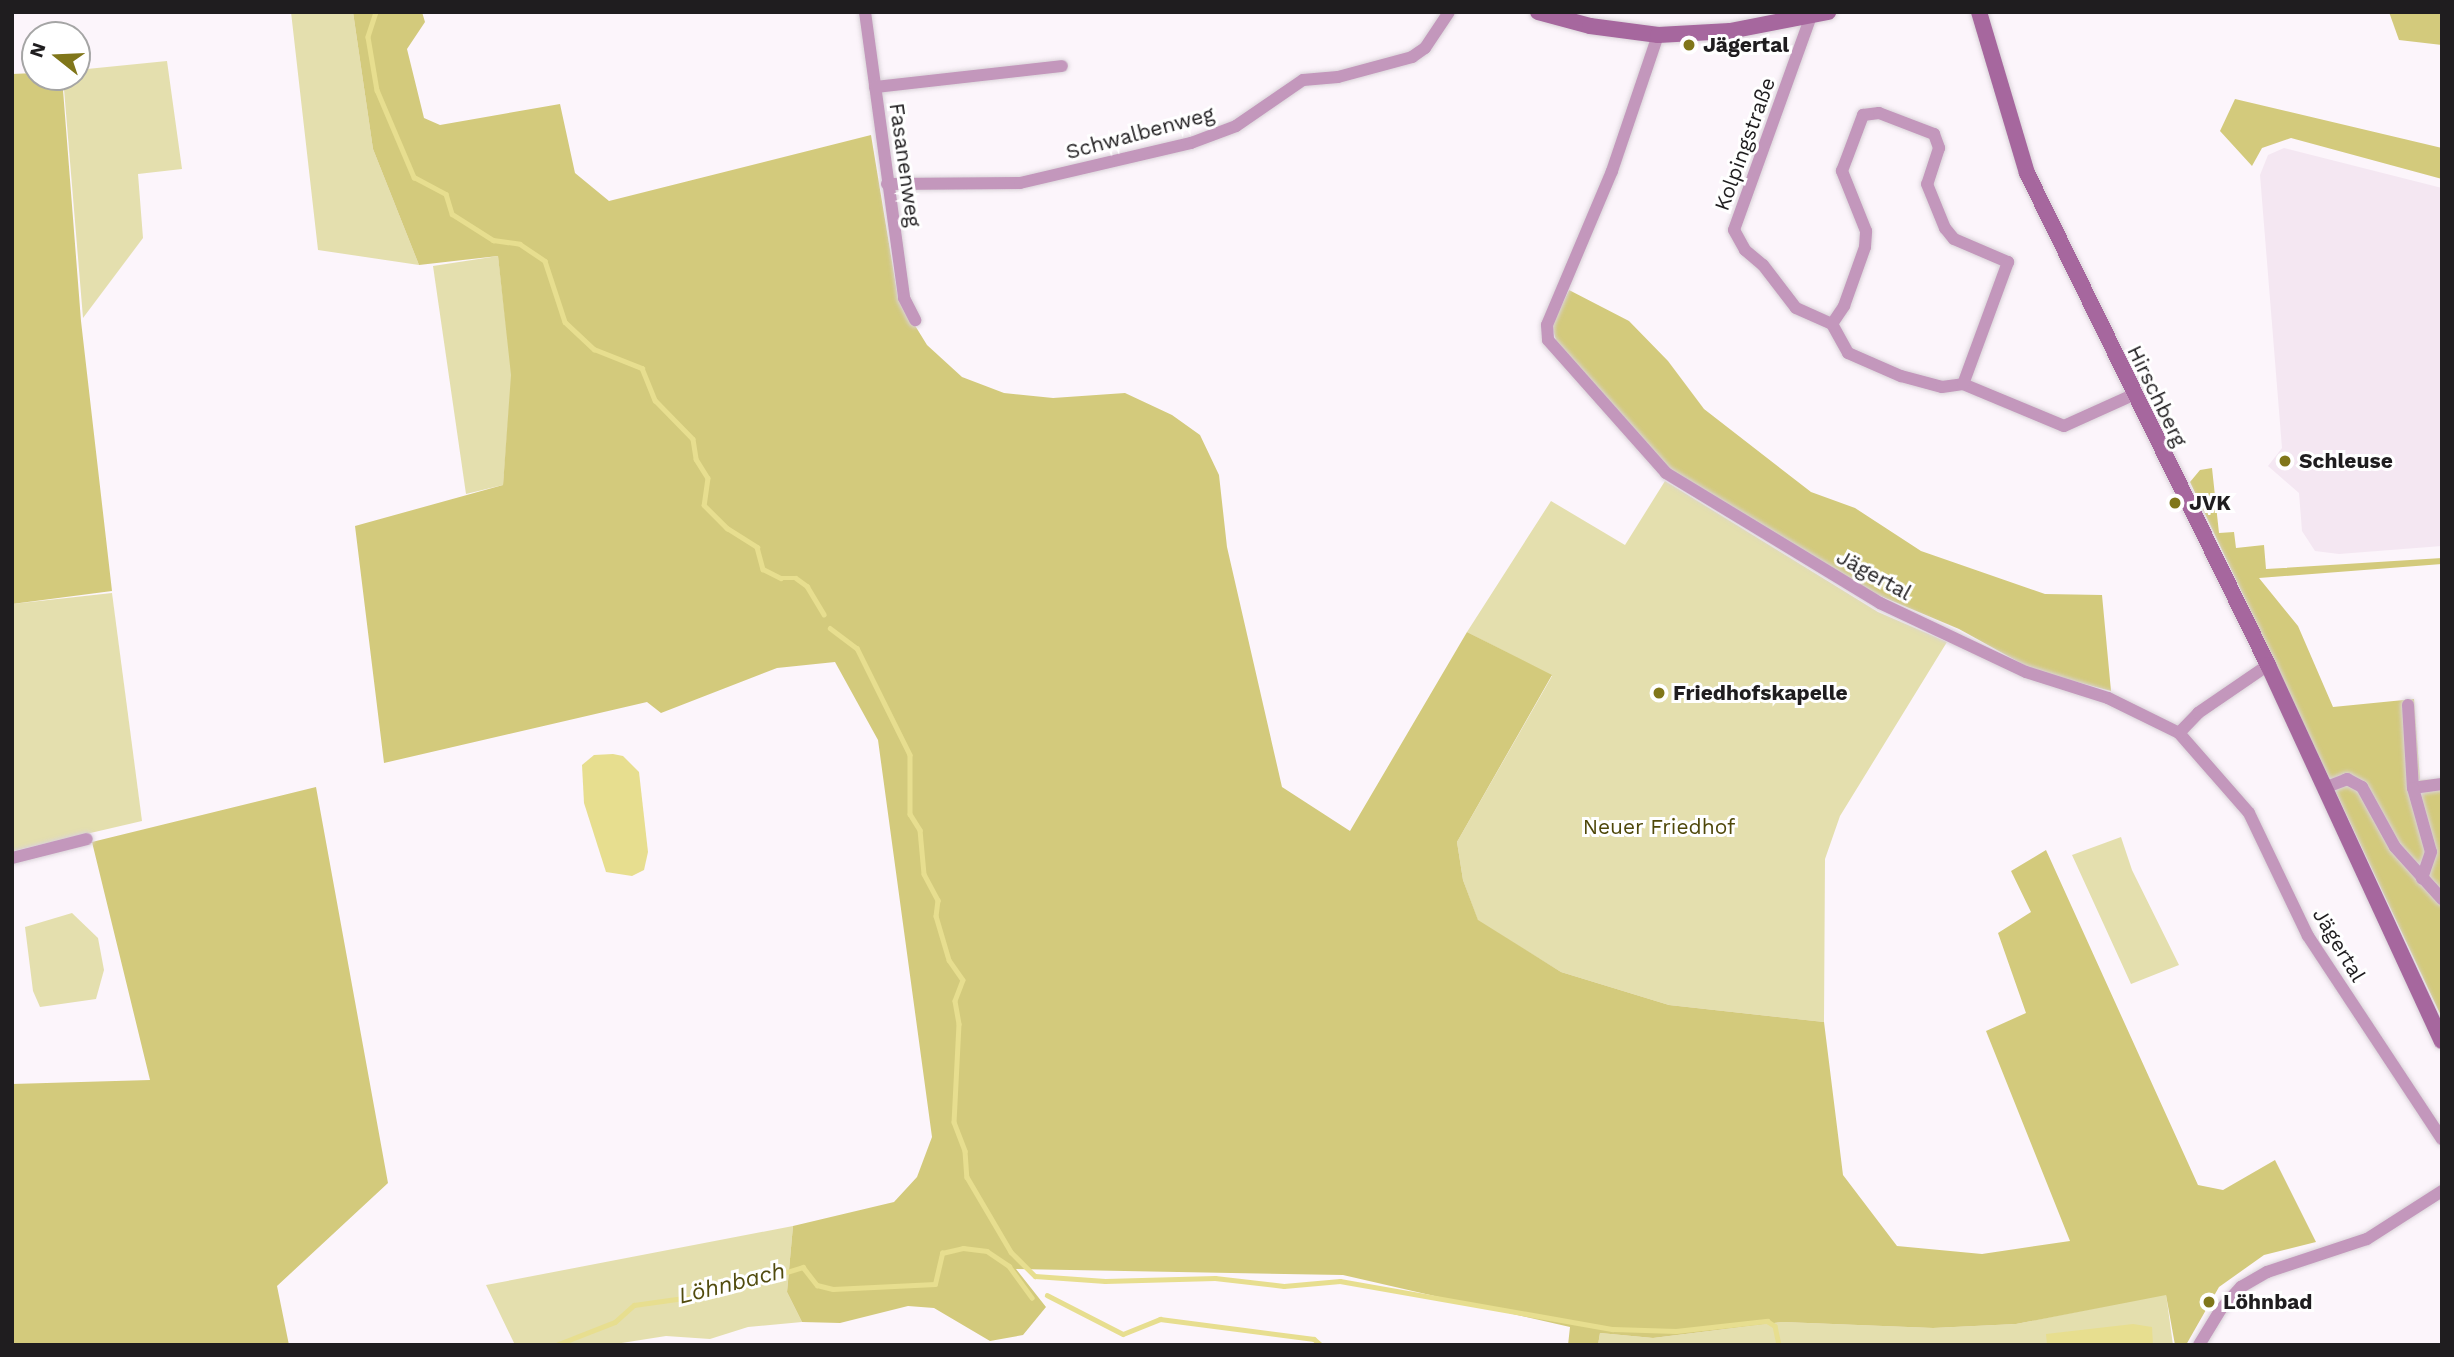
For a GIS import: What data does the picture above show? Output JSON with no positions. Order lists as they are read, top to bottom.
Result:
{
  "streets": {
    "street": [
      "Schwalbenweg",
      "Kolpingstraße",
      "Fasanenweg",
      "Hirschberg",
      "Jägertal"
    ]
  },
  "crossings": [
    ["Schwalbenweg", "Fasanenweg"]
  ],
  "water": ["Löhnbach"],
  "parks": ["Neuer Friedhof"],
  "places": [
    "Jägertal",
    "Schleuse",
    "JVK",
    "Friedhofskapelle",
    "Löhnbad"
  ],
  "north": "left"
}
